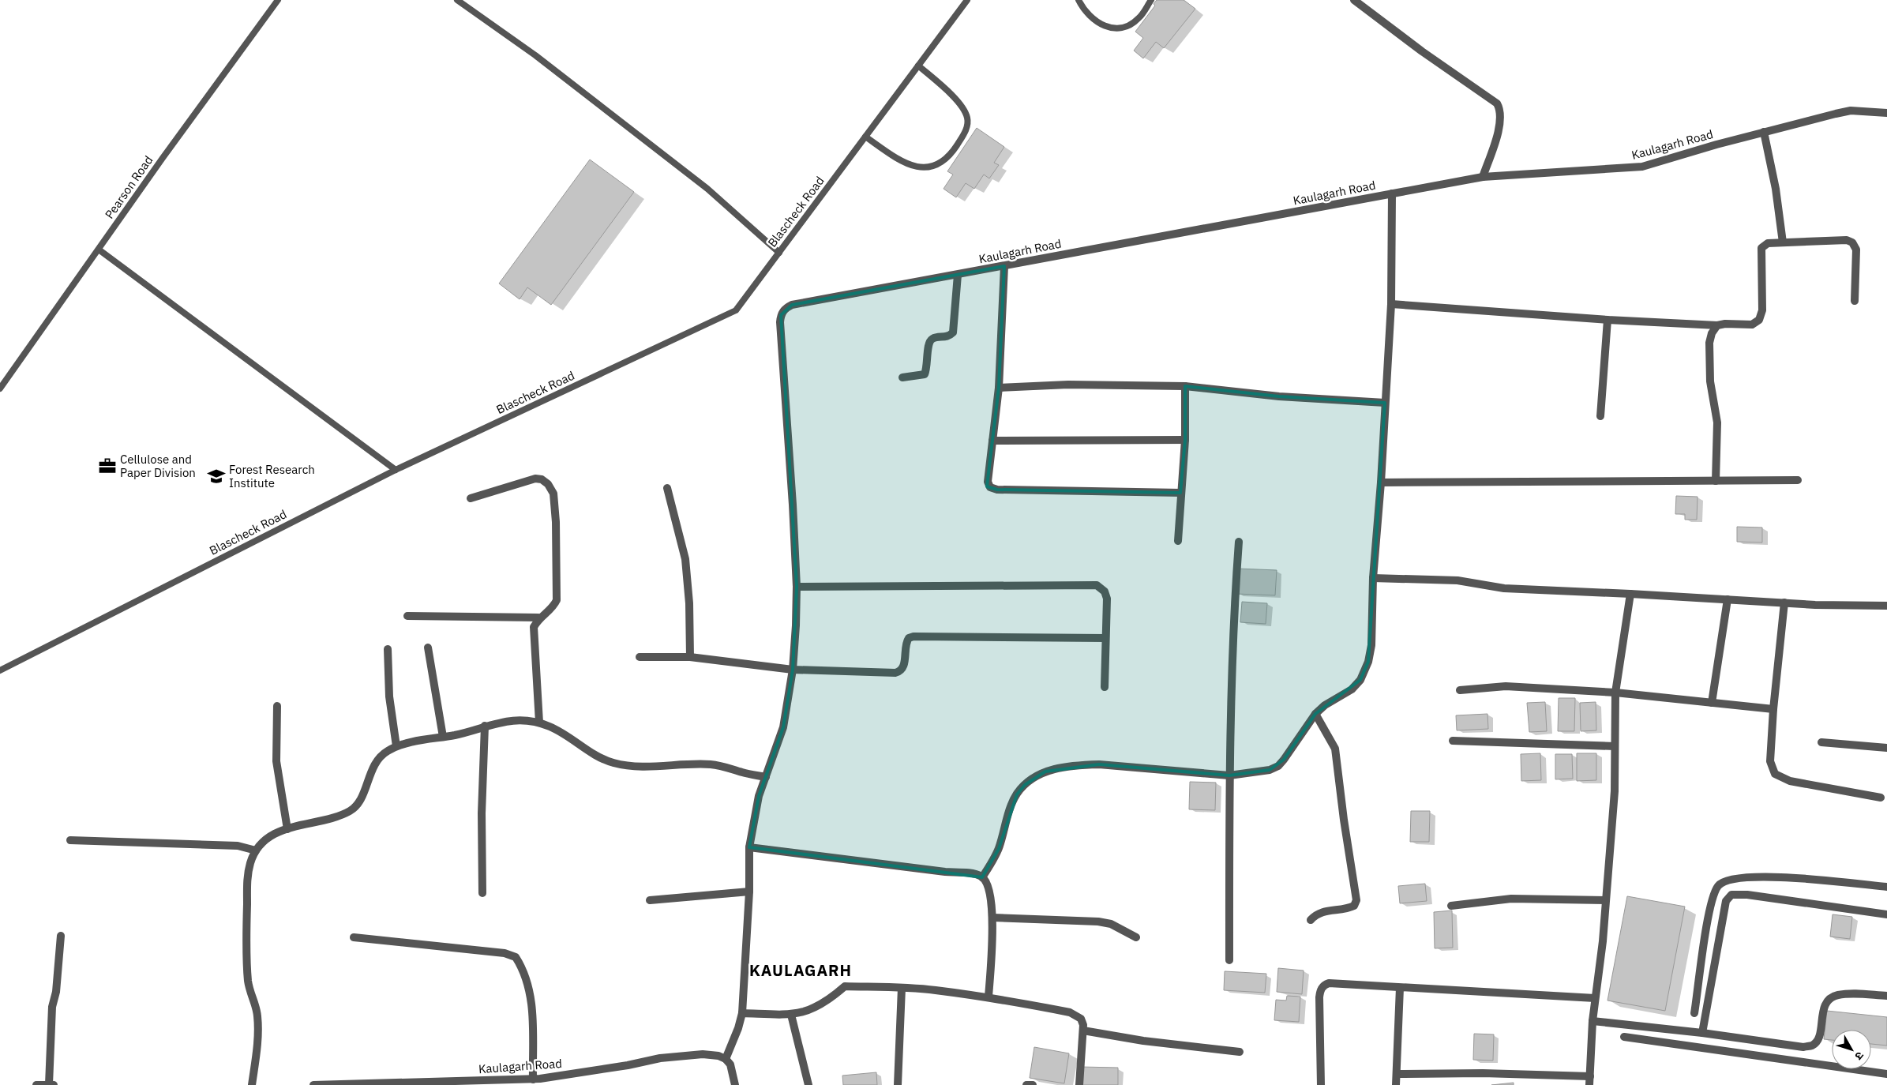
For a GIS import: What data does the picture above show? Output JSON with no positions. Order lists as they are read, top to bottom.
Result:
{
  "streets": {
    "street": ["Kaulagarh Road"],
    "lane": ["Pearson Road", "Blascheck Road"]
  },
  "districts": ["KAULAGARH"],
  "places": {
    "office": ["Cellulose and Paper Division"],
    "school or university": ["Forest Research Institute"]
  },
  "north": "bottom right"
}
